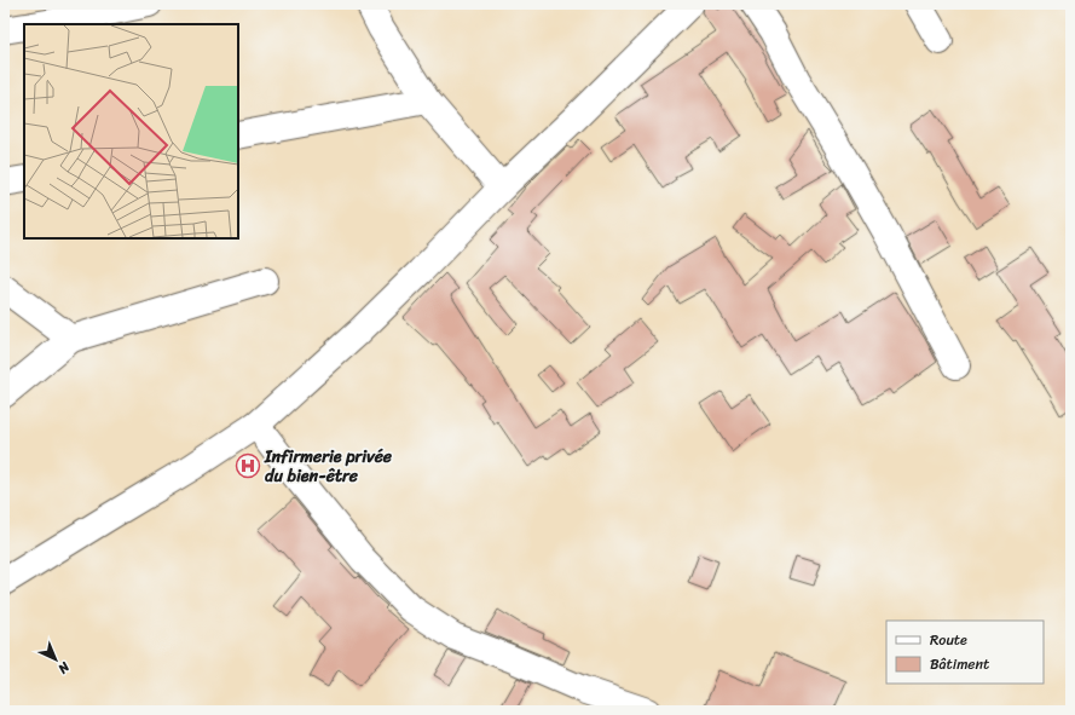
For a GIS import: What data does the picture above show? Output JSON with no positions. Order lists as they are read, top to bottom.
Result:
{
  "places": {
    "hospital": ["Infirmerie privée du bien-être"]
  },
  "legend": ["Route", "Bâtiment"],
  "north": "bottom right"
}
